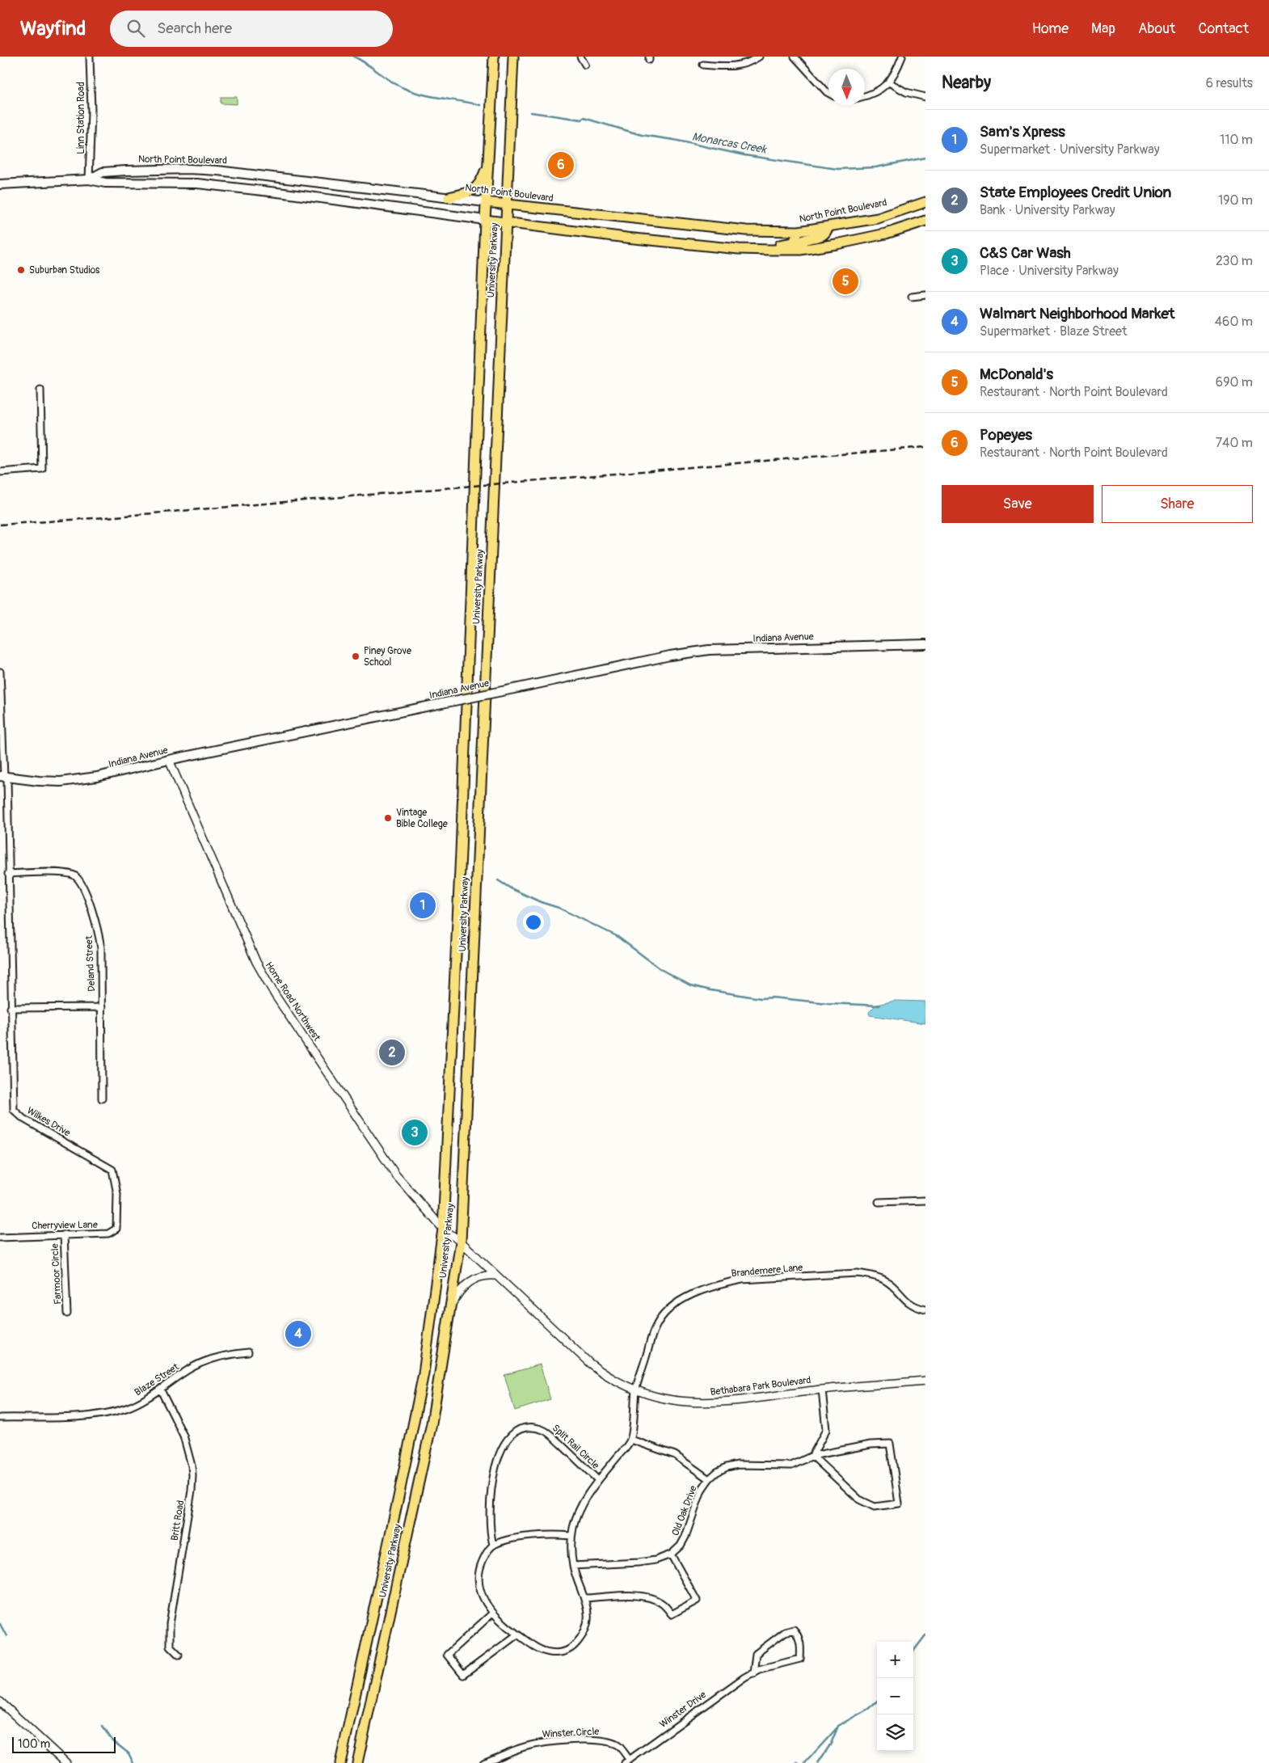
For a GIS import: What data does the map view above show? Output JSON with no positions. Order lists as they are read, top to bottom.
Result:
{
  "streets": {
    "main road": ["North Point Boulevard", "University Parkway", "Indiana Avenue"],
    "street": [
      "Linn Station Road",
      "Deland Street",
      "Home Road Northwest",
      "Wilkes Drive",
      "Cherryview Lane",
      "Brandemere Lane",
      "Farmoor Circle",
      "Blaze Street",
      "Bethabara Park Boulevard",
      "Split Rail Circle",
      "Old Oak Drive",
      "Britt Road",
      "Winster Drive",
      "Winster Circle"
    ]
  },
  "crossings": [
    ["Linn Station Road", "North Point Boulevard"],
    ["North Point Boulevard", "University Parkway"],
    ["University Parkway", "Home Road Northwest"],
    ["University Parkway", "Bethabara Park Boulevard"],
    ["Indiana Avenue", "Home Road Northwest"],
    ["Indiana Avenue", "Wilkes Drive"],
    ["Deland Street", "Wilkes Drive"],
    ["Home Road Northwest", "Bethabara Park Boulevard"],
    ["Wilkes Drive", "Cherryview Lane"],
    ["Cherryview Lane", "Farmoor Circle"],
    ["Brandemere Lane", "Bethabara Park Boulevard"],
    ["Blaze Street", "Britt Road"],
    ["Winster Drive", "Winster Circle"]
  ],
  "water": ["Monarcas Creek"],
  "places": ["Suburban Studios", "Piney Grove School", "Vintage Bible College"],
  "scale_bar": "100 m",
  "north": "bottom",
  "page": {
    "header": "Wayfind",
    "search": "Search here",
    "nav": [
      "Home",
      "Map",
      "About",
      "Contact"
    ],
    "heading": ["Nearby", "6 results"],
    "list": [
      {
        "mark": "1",
        "name": "Sam's Xpress",
        "note": "Supermarket · University Parkway",
        "value": "110 m"
      },
      {
        "mark": "2",
        "name": "State Employees Credit Union",
        "note": "Bank · University Parkway",
        "value": "190 m"
      },
      {
        "mark": "3",
        "name": "C&S Car Wash",
        "note": "Place · University Parkway",
        "value": "230 m"
      },
      {
        "mark": "4",
        "name": "Walmart Neighborhood Market",
        "note": "Supermarket · Blaze Street",
        "value": "460 m"
      },
      {
        "mark": "5",
        "name": "McDonald's",
        "note": "Restaurant · North Point Boulevard",
        "value": "690 m"
      },
      {
        "mark": "6",
        "name": "Popeyes",
        "note": "Restaurant · North Point Boulevard",
        "value": "740 m"
      }
    ],
    "pins": [
      "6",
      "5",
      "1",
      "2",
      "3",
      "4"
    ],
    "buttons": ["Save", "Share"],
    "map_buttons": ["+", "−"],
    "scale": "100 m"
  }
}
